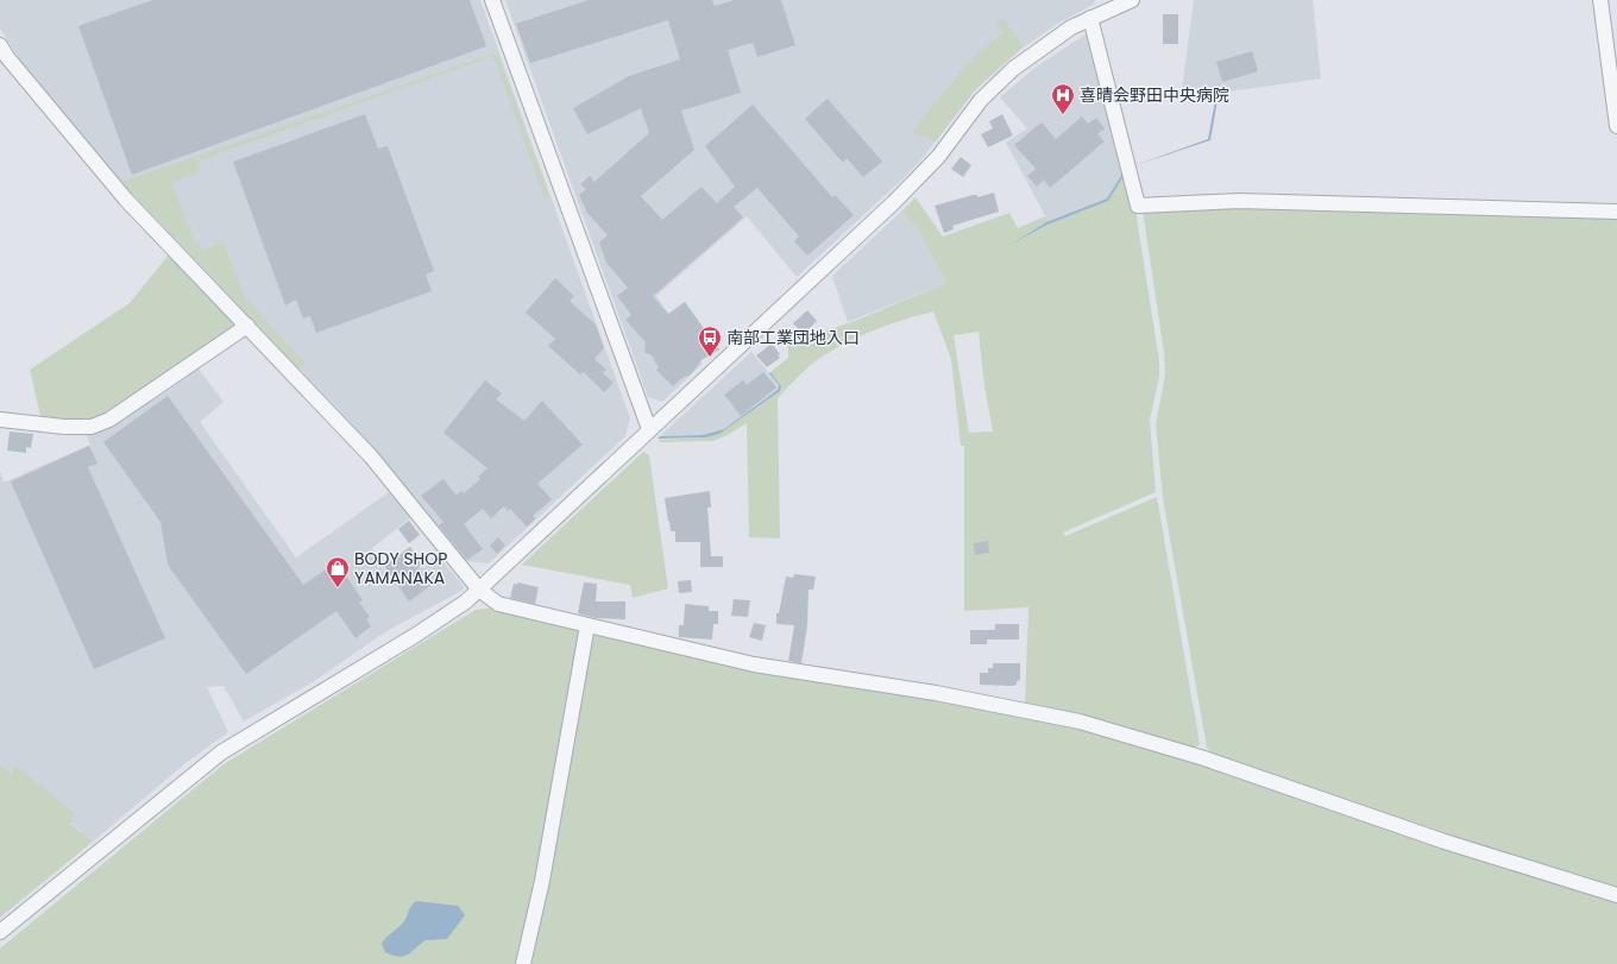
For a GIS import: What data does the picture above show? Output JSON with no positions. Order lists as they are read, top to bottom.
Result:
{
  "places": {
    "hospital": ["喜晴会野田中央病院"],
    "bus stop": ["南部工業団地入口"],
    "shop": ["BODY SHOP YAMANAKA"]
  }
}
